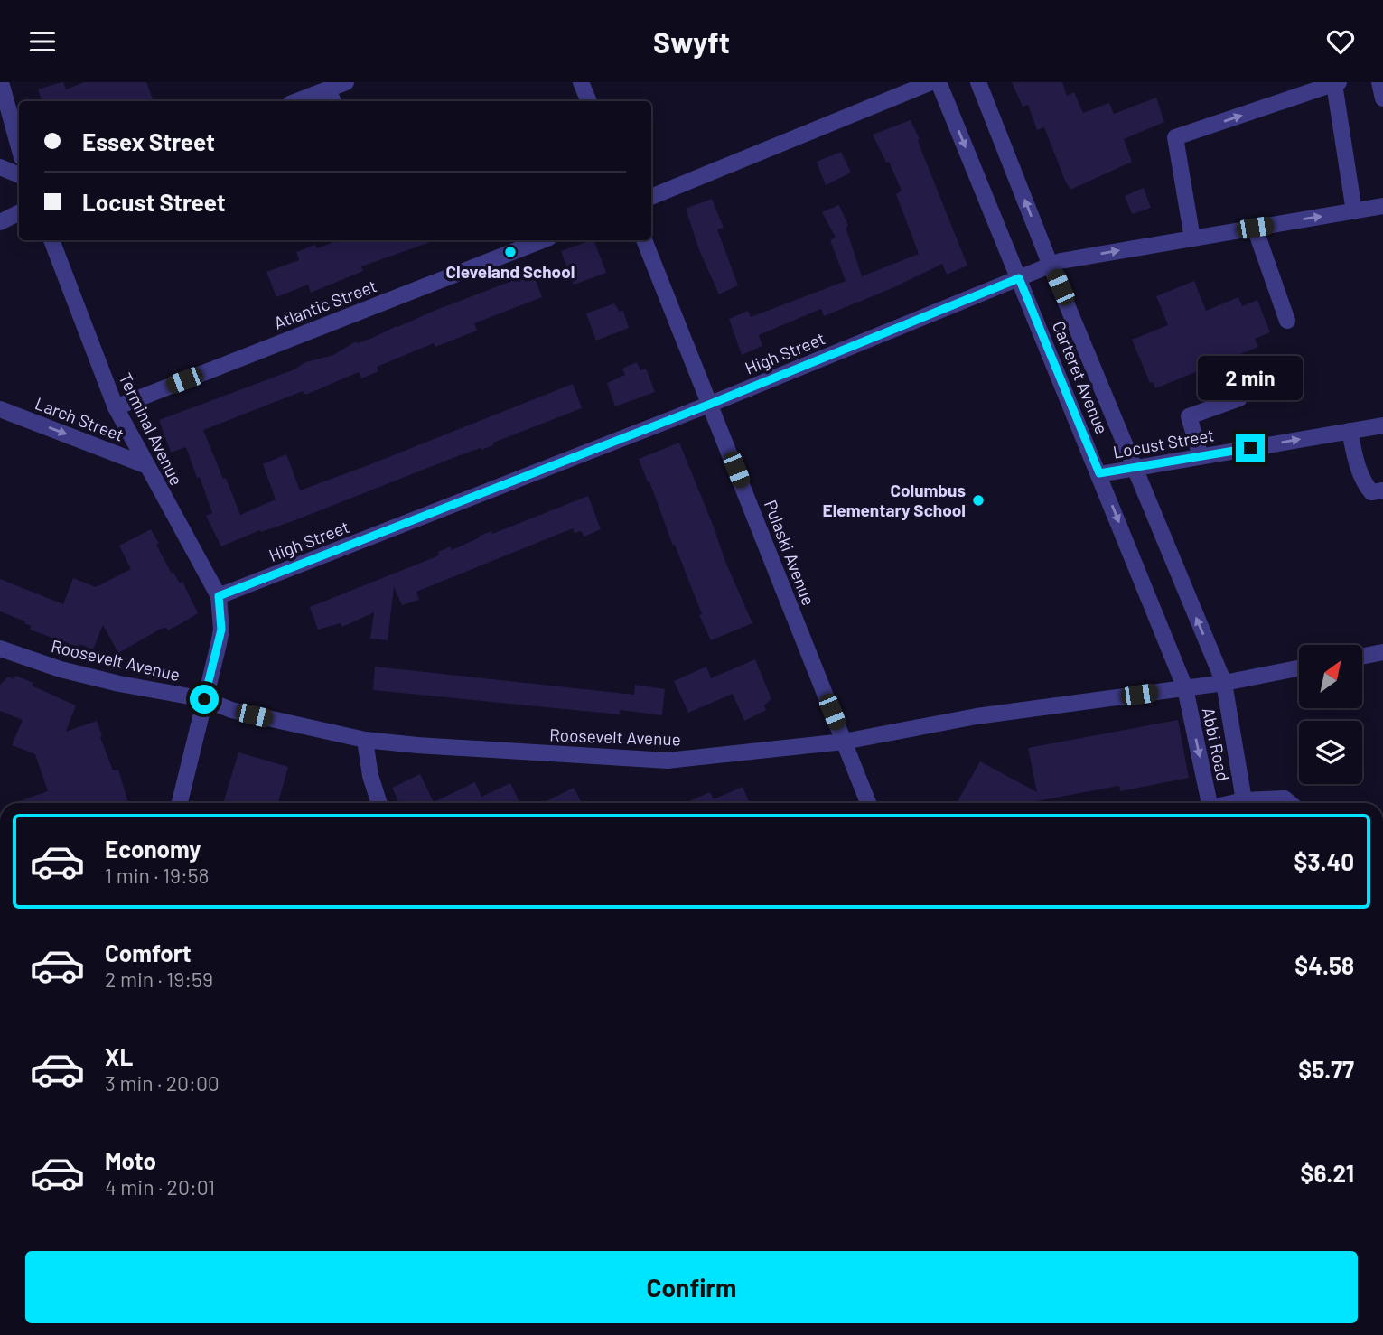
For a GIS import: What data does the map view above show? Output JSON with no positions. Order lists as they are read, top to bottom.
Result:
{
  "streets": {
    "street": [
      "Atlantic Street",
      "High Street",
      "Carteret Avenue",
      "Larch Street",
      "Terminal Avenue",
      "Locust Street",
      "Pulaski Avenue",
      "Roosevelt Avenue",
      "Abbi Road"
    ]
  },
  "crossings": [
    ["Atlantic Street", "Terminal Avenue"],
    ["High Street", "Carteret Avenue"],
    ["High Street", "Terminal Avenue"],
    ["High Street", "Pulaski Avenue"],
    ["Carteret Avenue", "Locust Street"],
    ["Carteret Avenue", "Roosevelt Avenue"],
    ["Carteret Avenue", "Abbi Road"],
    ["Larch Street", "Terminal Avenue"],
    ["Pulaski Avenue", "Roosevelt Avenue"],
    ["Roosevelt Avenue", "Abbi Road"]
  ],
  "one_way": ["Larch Street", "Locust Street"],
  "places": ["Cleveland School", "Columbus Elementary School"],
  "north": "top right",
  "page": {
    "header": "Swyft",
    "banner": ["Essex Street", "Locust Street"],
    "bubble": "2 min",
    "list": [
      {
        "name": "Economy",
        "note": "1 min · 19:58",
        "value": "$3.40"
      },
      {
        "name": "Comfort",
        "note": "2 min · 19:59",
        "value": "$4.58"
      },
      {
        "name": "XL",
        "note": "3 min · 20:00",
        "value": "$5.77"
      },
      {
        "name": "Moto",
        "note": "4 min · 20:01",
        "value": "$6.21"
      }
    ],
    "buttons": "Confirm"
  }
}
